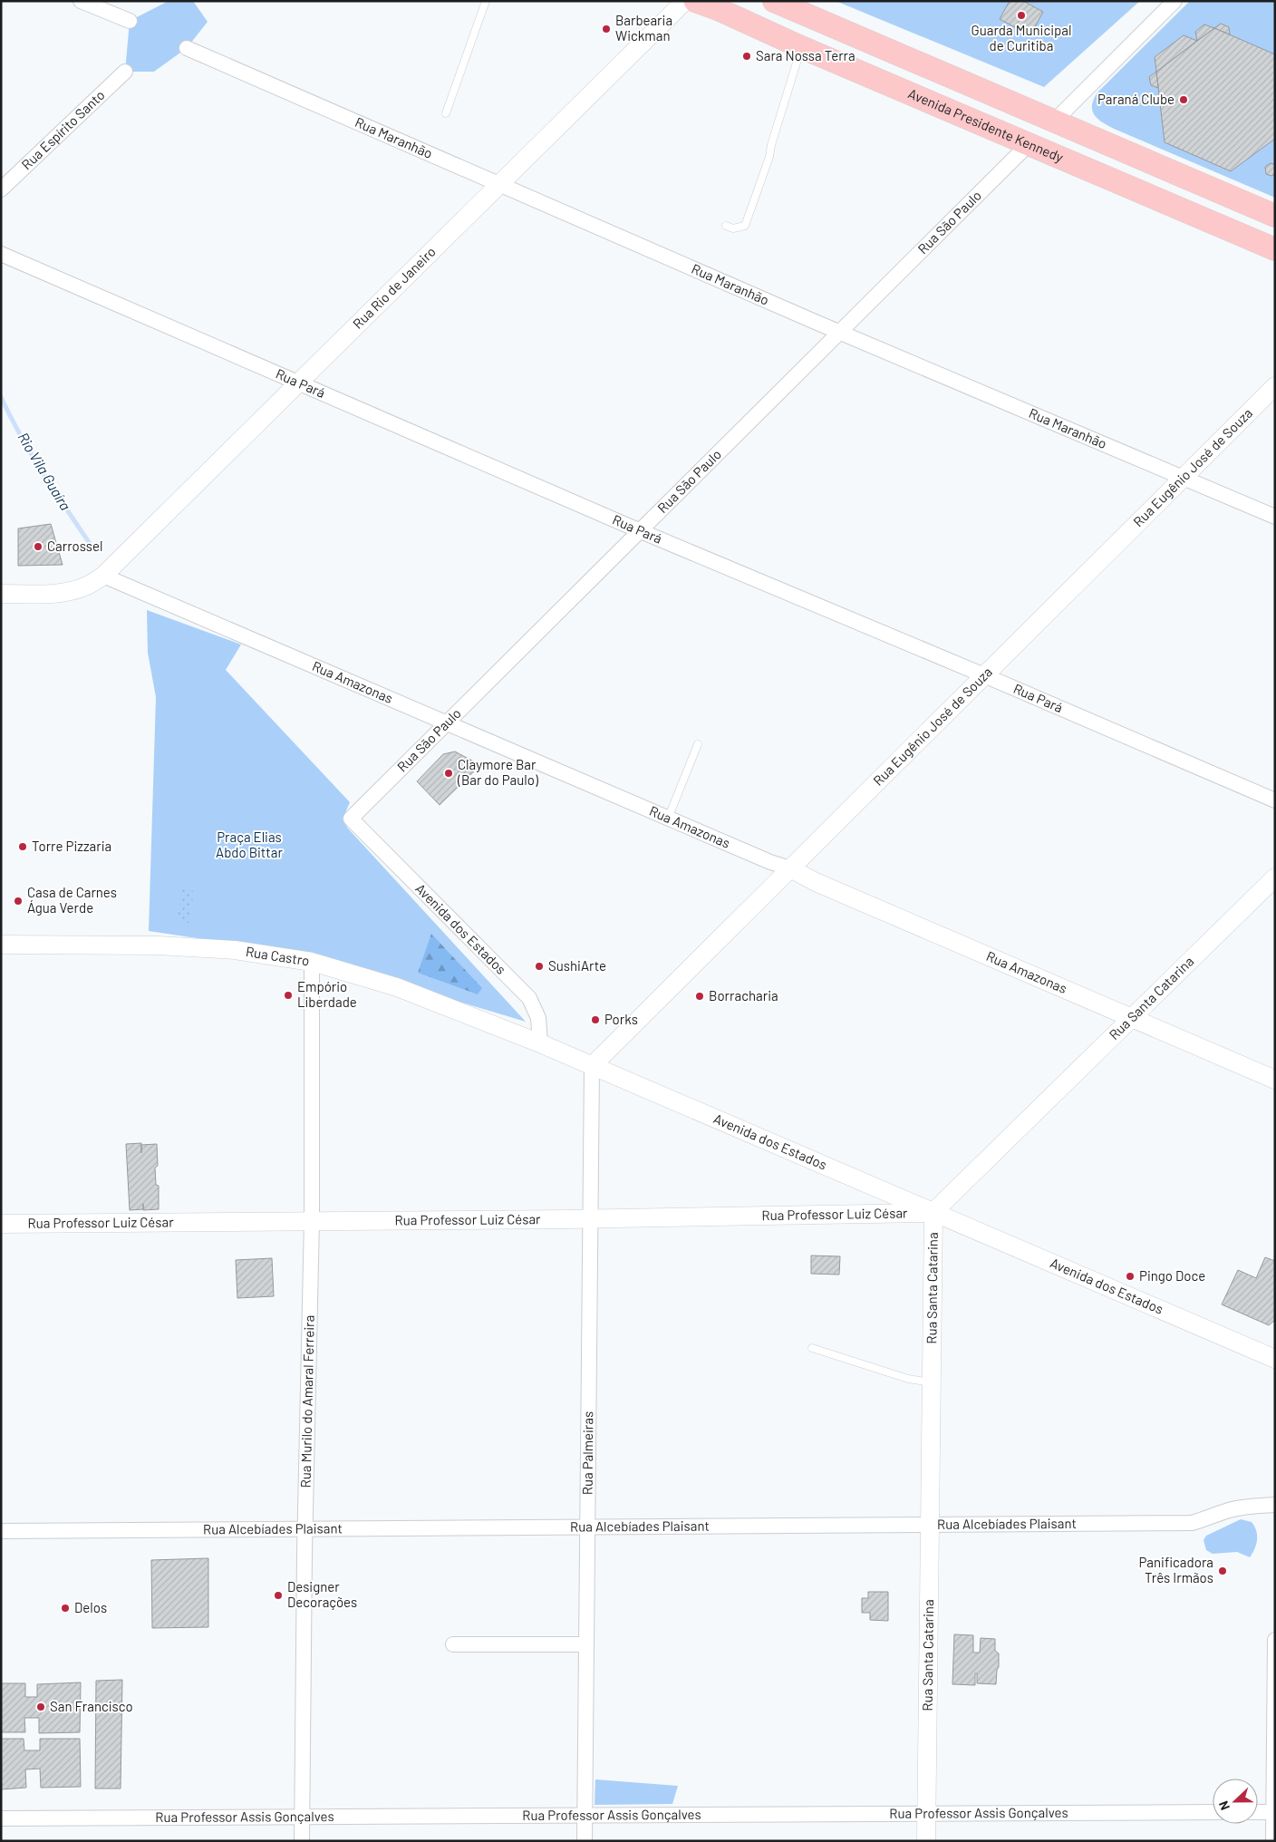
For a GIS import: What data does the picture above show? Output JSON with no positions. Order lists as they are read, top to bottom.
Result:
{
  "streets": {
    "main road": ["Avenida Presidente Kennedy"],
    "street": [
      "Rua Espírito Santo",
      "Rua Maranhão",
      "Rua São Paulo",
      "Rua Rio de Janeiro",
      "Rua Pará",
      "Rua Eugênio José de Souza",
      "Rua Amazonas",
      "Avenida dos Estados",
      "Rua Castro",
      "Rua Santa Catarina",
      "Rua Professor Luiz César",
      "Rua Murilo do Amaral Ferreira",
      "Rua Palmeiras",
      "Rua Alcebíades Plaisant",
      "Rua Professor Assis Gonçalves"
    ]
  },
  "crossings": [
    ["Avenida Presidente Kennedy", "Rua São Paulo"],
    ["Rua Maranhão", "Rua São Paulo"],
    ["Rua Maranhão", "Rua Rio de Janeiro"],
    ["Rua Maranhão", "Rua Eugênio José de Souza"],
    ["Rua São Paulo", "Rua Pará"],
    ["Rua São Paulo", "Rua Amazonas"],
    ["Rua São Paulo", "Avenida dos Estados"],
    ["Rua Rio de Janeiro", "Rua Pará"],
    ["Rua Rio de Janeiro", "Rua Amazonas"],
    ["Rua Pará", "Rua Eugênio José de Souza"],
    ["Rua Eugênio José de Souza", "Rua Amazonas"],
    ["Rua Eugênio José de Souza", "Avenida dos Estados"],
    ["Rua Eugênio José de Souza", "Rua Palmeiras"],
    ["Rua Amazonas", "Rua Santa Catarina"],
    ["Avenida dos Estados", "Rua Castro"],
    ["Avenida dos Estados", "Rua Santa Catarina"],
    ["Avenida dos Estados", "Rua Professor Luiz César"],
    ["Avenida dos Estados", "Rua Palmeiras"],
    ["Rua Castro", "Rua Murilo do Amaral Ferreira"],
    ["Rua Santa Catarina", "Rua Professor Luiz César"],
    ["Rua Santa Catarina", "Rua Alcebíades Plaisant"],
    ["Rua Santa Catarina", "Rua Professor Assis Gonçalves"],
    ["Rua Professor Luiz César", "Rua Murilo do Amaral Ferreira"],
    ["Rua Professor Luiz César", "Rua Palmeiras"],
    ["Rua Murilo do Amaral Ferreira", "Rua Alcebíades Plaisant"],
    ["Rua Murilo do Amaral Ferreira", "Rua Professor Assis Gonçalves"],
    ["Rua Palmeiras", "Rua Alcebíades Plaisant"],
    ["Rua Palmeiras", "Rua Professor Assis Gonçalves"]
  ],
  "water": ["Rio Vila Guaíra"],
  "parks": ["Praça Elias Abdo Bittar"],
  "places": [
    "Guarda Municipal de Curitiba",
    "Barbearia Wickman",
    "Sara Nossa Terra",
    "Paraná Clube",
    "Carrossel",
    "Claymore Bar (Bar do Paulo)",
    "Torre Pizzaria",
    "Casa de Carnes Água Verde",
    "SushiArte",
    "Empório Liberdade",
    "Borracharia",
    "Porks",
    "Pingo Doce",
    "Panificadora Três Irmãos",
    "Designer Decorações",
    "Delos",
    "San Francisco"
  ],
  "north": "left"
}
